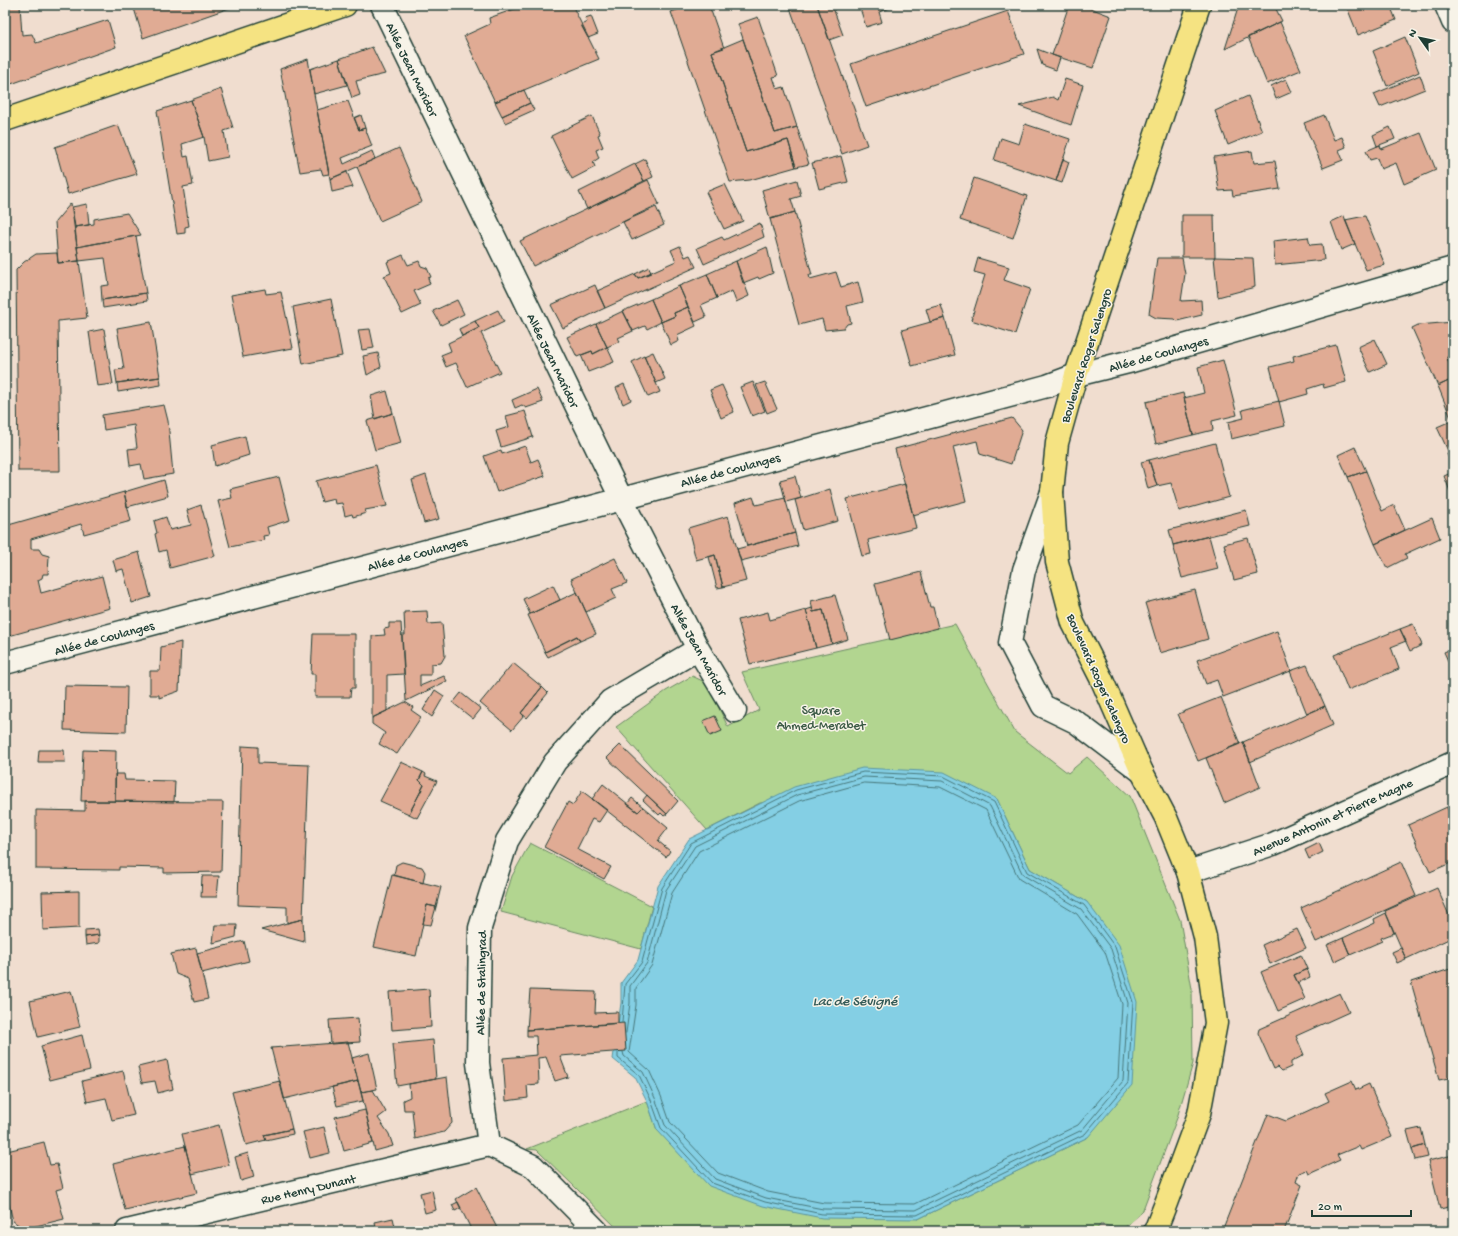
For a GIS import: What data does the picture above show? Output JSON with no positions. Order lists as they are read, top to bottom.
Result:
{
  "streets": {
    "main road": ["Boulevard Roger Salengro"],
    "street": [
      "Allée Jean Maridor",
      "Allée de Coulanges",
      "Avenue Antonin et Pierre Magne",
      "Allée de Stalingrad",
      "Rue Henry Dunant"
    ]
  },
  "crossings": [
    ["Allée Jean Maridor", "Allée de Coulanges"],
    ["Allée Jean Maridor", "Allée de Stalingrad"],
    ["Allée de Coulanges", "Boulevard Roger Salengro"],
    ["Boulevard Roger Salengro", "Avenue Antonin et Pierre Magne"],
    ["Allée de Stalingrad", "Rue Henry Dunant"]
  ],
  "water": ["Lac de Sévigné"],
  "parks": ["Square Ahmed-Merabet"],
  "scale_bar": "20 m",
  "north": "top left"
}
